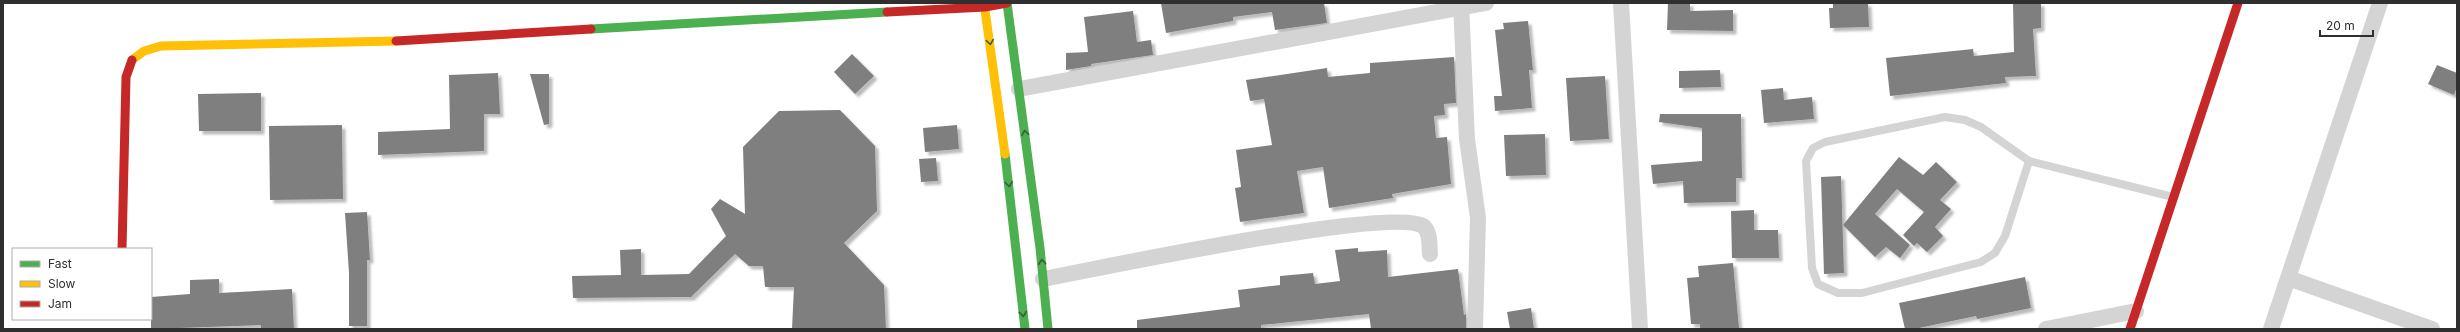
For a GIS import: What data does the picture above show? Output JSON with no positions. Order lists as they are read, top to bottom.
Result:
{
  "legend": ["Fast", "Slow", "Jam"],
  "scale_bar": "20 m"
}
